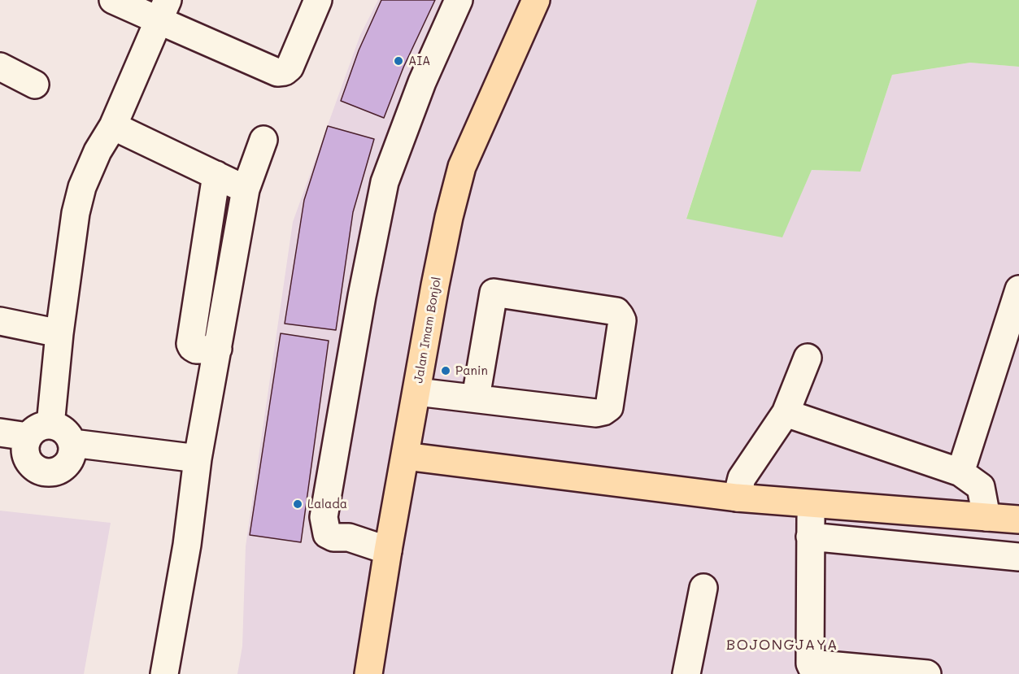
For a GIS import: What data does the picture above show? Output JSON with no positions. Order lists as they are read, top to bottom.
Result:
{
  "streets": {
    "main road": ["Jalan Imam Bonjol"]
  },
  "districts": ["BOJONGJAYA"],
  "places": ["AIA", "Panin", "Lalada"]
}
